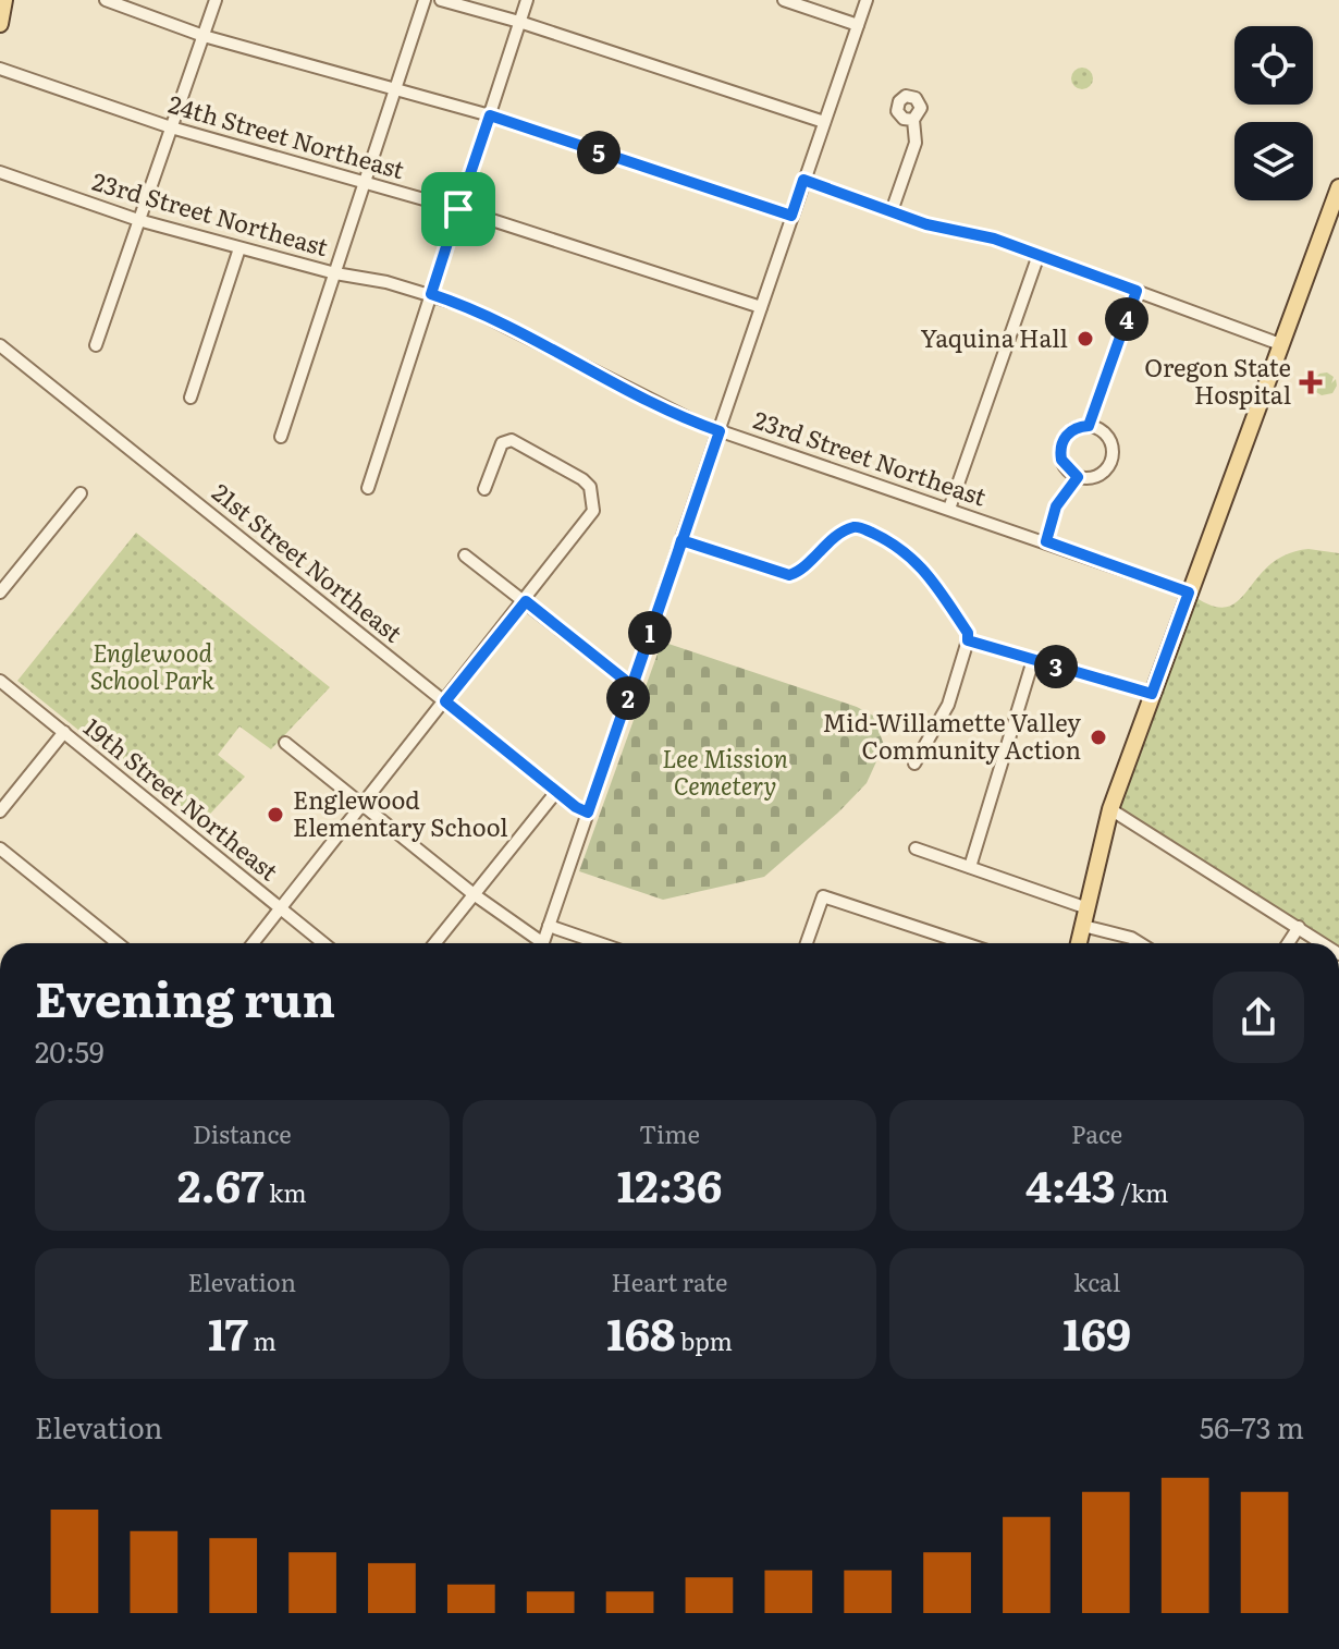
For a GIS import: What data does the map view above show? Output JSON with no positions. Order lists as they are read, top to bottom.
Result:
{
  "streets": {
    "street": [
      "24th Street Northeast",
      "23rd Street Northeast",
      "21st Street Northeast",
      "19th Street Northeast"
    ]
  },
  "parks": ["Englewood School Park", "Lee Mission Cemetery"],
  "places": {
    "other": ["Yaquina Hall", "Mid-Willamette Valley Community Action", "Englewood Elementary School"],
    "health": ["Oregon State Hospital"]
  },
  "page": {
    "pins": [
      "5",
      "4",
      "1",
      "3",
      "2"
    ],
    "heading": ["Evening run", "20:59"],
    "stats": [
      ["Distance", "2.67 km"],
      ["Time", "12:36"],
      ["Pace", "4:43 /km"],
      ["Elevation", "17 m"],
      ["Heart rate", "168 bpm"],
      ["kcal", "169"]
    ],
    "chart": ["Elevation", "56–73 m"]
  }
}
